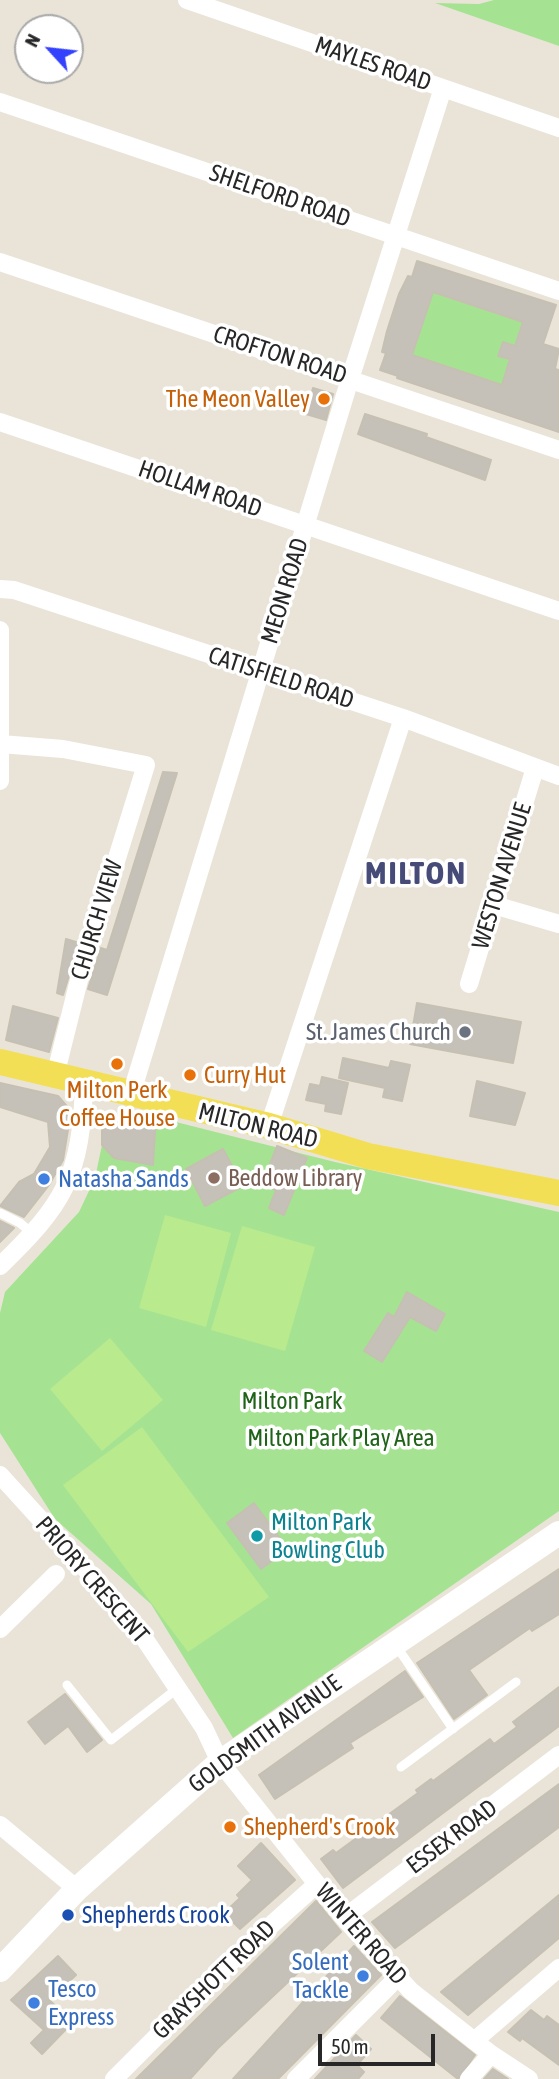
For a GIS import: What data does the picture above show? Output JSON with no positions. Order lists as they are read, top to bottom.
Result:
{
  "streets": {
    "main road": ["MILTON ROAD", "GOLDSMITH AVENUE"],
    "street": [
      "MAYLES ROAD",
      "SHELFORD ROAD",
      "CROFTON ROAD",
      "HOLLAM ROAD",
      "MEON ROAD",
      "CATISFIELD ROAD",
      "WESTON AVENUE",
      "CHURCH VIEW",
      "PRIORY CRESCENT",
      "ESSEX ROAD",
      "WINTER ROAD",
      "GRAYSHOTT ROAD"
    ]
  },
  "crossings": [
    ["MAYLES ROAD", "MEON ROAD"],
    ["SHELFORD ROAD", "MEON ROAD"],
    ["CROFTON ROAD", "MEON ROAD"],
    ["HOLLAM ROAD", "MEON ROAD"],
    ["MEON ROAD", "CATISFIELD ROAD"],
    ["MEON ROAD", "MILTON ROAD"],
    ["CATISFIELD ROAD", "WESTON AVENUE"],
    ["CHURCH VIEW", "MILTON ROAD"],
    ["PRIORY CRESCENT", "GOLDSMITH AVENUE"],
    ["PRIORY CRESCENT", "WINTER ROAD"],
    ["GOLDSMITH AVENUE", "WINTER ROAD"],
    ["ESSEX ROAD", "WINTER ROAD"],
    ["WINTER ROAD", "GRAYSHOTT ROAD"]
  ],
  "districts": ["MILTON"],
  "parks": ["Milton Park", "Milton Park Play Area"],
  "places": [
    "The Meon Valley",
    "St. James Church",
    "Milton Perk Coffee House",
    "Curry Hut",
    "Beddow Library",
    "Natasha Sands",
    "Milton Park Bowling Club",
    "Shepherd's Crook",
    "Shepherds Crook",
    "Solent Tackle",
    "Tesco Express"
  ],
  "scale_bar": "50 m",
  "north": "top left"
}
